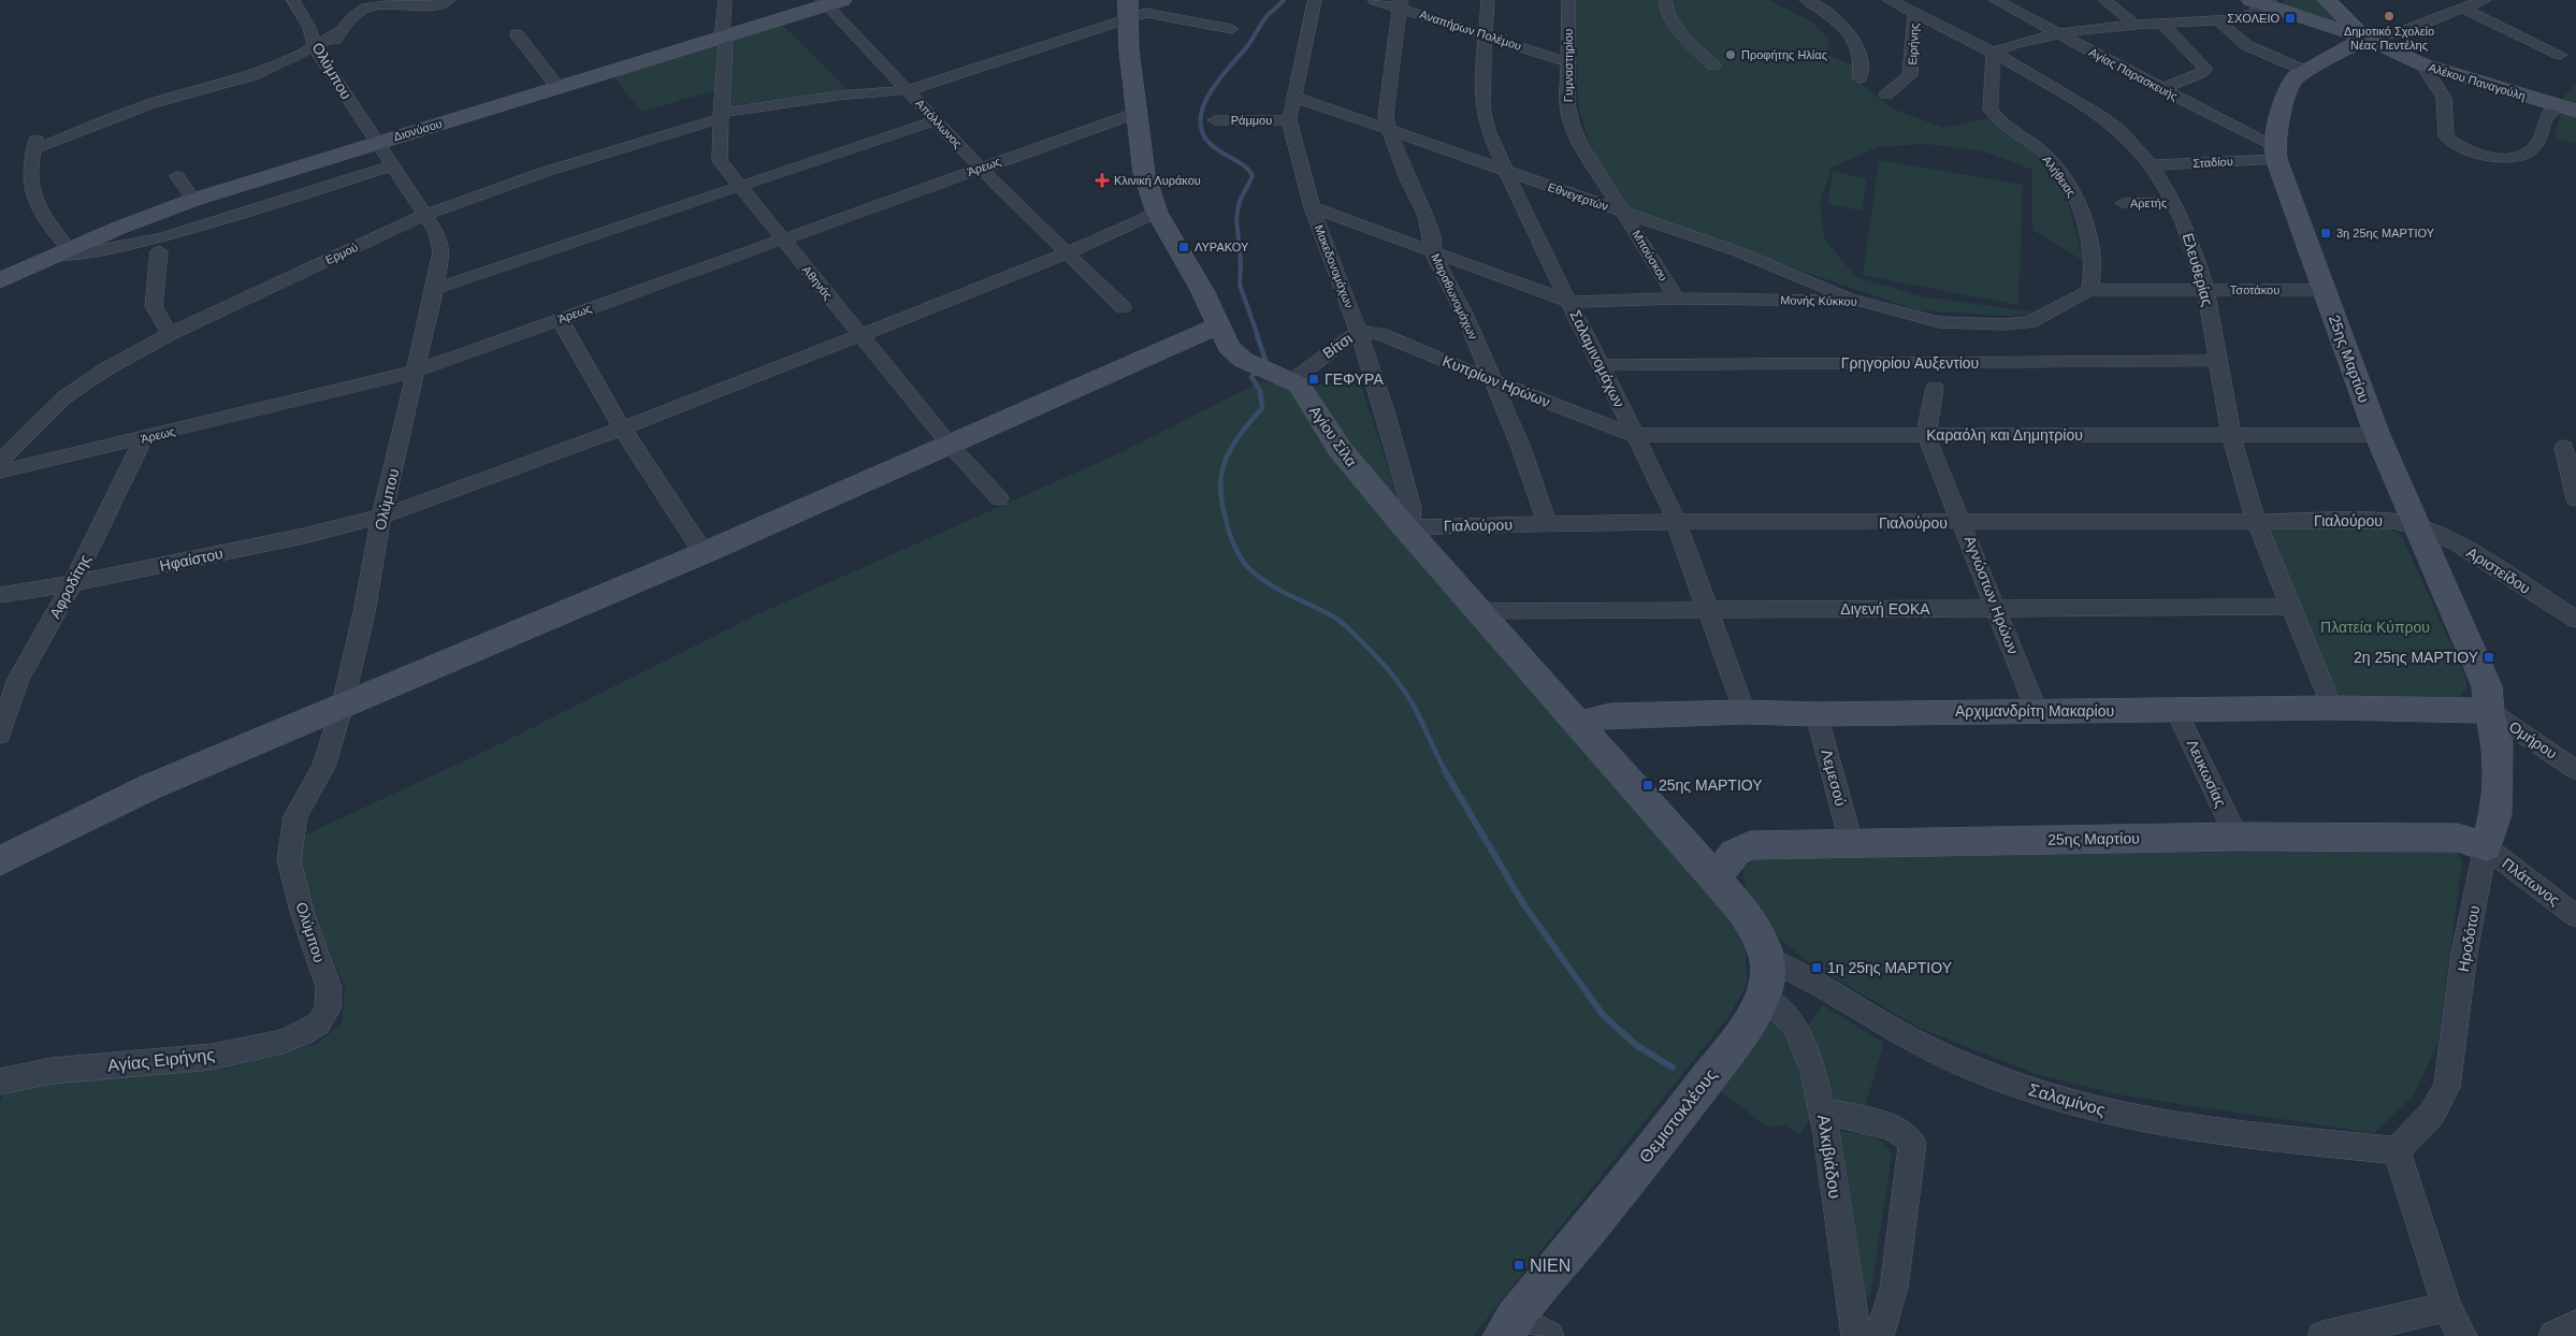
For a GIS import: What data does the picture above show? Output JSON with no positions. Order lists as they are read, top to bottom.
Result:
{
  "streets": {
    "street": [
      "Αναπήρων Πολέμου",
      "Ειρήνης",
      "Γυμναστηρίου",
      "Ολύμπου",
      "Αγίας Παρασκευής",
      "Αλέκου Παναγούλη",
      "Ράμμου",
      "Απόλλωνος",
      "Διονύσου",
      "Σταδίου",
      "Άρεως",
      "Αλήθειας",
      "Εθνεγερτών",
      "Αρετής",
      "Ερμού",
      "Μπούσκου",
      "Μακεδονομάχων",
      "Ελευθερίας",
      "Αθηνάς",
      "Τσοτάκου",
      "Μαραθωνομάχων",
      "Μονής Κύκκου",
      "Βίτσι",
      "Σαλαμινομάχων",
      "25ης Μαρτίου",
      "Γρηγορίου Αυξεντίου",
      "Κυπρίων Ηρώων",
      "Καραόλη και Δημητρίου",
      "Αγίου Σίλα",
      "Γιαλούρου",
      "Ηφαίστου",
      "Αριστείδου",
      "Αφροδίτης",
      "Αγνώστων Ηρώων",
      "Διγενή ΕΟΚΑ",
      "Αρχιμανδρίτη Μακαρίου",
      "Ομήρου",
      "Λευκωσίας",
      "Λεμεσού",
      "Πλάτωνος",
      "Ηροδότου",
      "Αγίας Ειρήνης",
      "Σαλαμίνος",
      "Θεμιστοκλέους",
      "Αλκιβιάδου"
    ]
  },
  "crossings": [
    ["Αναπήρων Πολέμου", "Γυμναστηρίου"],
    ["Αναπήρων Πολέμου", "Μαραθωνομάχων"],
    ["Αναπήρων Πολέμου", "Σαλαμινομάχων"],
    ["Ειρήνης", "Ελευθερίας"],
    ["Γυμναστηρίου", "Εθνεγερτών"],
    ["Γυμναστηρίου", "Μπούσκου"],
    ["Ολύμπου", "Διονύσου"],
    ["Ολύμπου", "Άρεως"],
    ["Ολύμπου", "Ερμού"],
    ["Ολύμπου", "Ηφαίστου"],
    ["Ολύμπου", "Αγίας Ειρήνης"],
    ["Αγίας Παρασκευής", "Σταδίου"],
    ["Αγίας Παρασκευής", "25ης Μαρτίου"],
    ["Ράμμου", "Μακεδονομάχων"],
    ["Απόλλωνος", "Διονύσου"],
    ["Απόλλωνος", "Άρεως"],
    ["Απόλλωνος", "Ερμού"],
    ["Απόλλωνος", "Ηφαίστου"],
    ["Διονύσου", "Αθηνάς"],
    ["Σταδίου", "Ελευθερίας"],
    ["Σταδίου", "25ης Μαρτίου"],
    ["Άρεως", "Αθηνάς"],
    ["Άρεως", "Αγίου Σίλα"],
    ["Άρεως", "Αφροδίτης"],
    ["Αλήθειας", "Ελευθερίας"],
    ["Αλήθειας", "Τσοτάκου"],
    ["Αλήθειας", "Μονής Κύκκου"],
    ["Εθνεγερτών", "Μπούσκου"],
    ["Εθνεγερτών", "Μακεδονομάχων"],
    ["Εθνεγερτών", "Μαραθωνομάχων"],
    ["Εθνεγερτών", "Μονής Κύκκου"],
    ["Εθνεγερτών", "Σαλαμινομάχων"],
    ["Αρετής", "Ελευθερίας"],
    ["Ερμού", "Αθηνάς"],
    ["Ερμού", "Αγίου Σίλα"],
    ["Μπούσκου", "Μονής Κύκκου"],
    ["Μακεδονομάχων", "Βίτσι"],
    ["Μακεδονομάχων", "Κυπρίων Ηρώων"],
    ["Μακεδονομάχων", "Αγίου Σίλα"],
    ["Μακεδονομάχων", "Γιαλούρου"],
    ["Ελευθερίας", "Τσοτάκου"],
    ["Ελευθερίας", "Γρηγορίου Αυξεντίου"],
    ["Ελευθερίας", "Καραόλη και Δημητρίου"],
    ["Ελευθερίας", "Γιαλούρου"],
    ["Ελευθερίας", "Διγενή ΕΟΚΑ"],
    ["Ελευθερίας", "Αρχιμανδρίτη Μακαρίου"],
    ["Αθηνάς", "Ηφαίστου"],
    ["Τσοτάκου", "Μονής Κύκκου"],
    ["Τσοτάκου", "25ης Μαρτίου"],
    ["Μαραθωνομάχων", "Κυπρίων Ηρώων"],
    ["Μαραθωνομάχων", "Γιαλούρου"],
    ["Μονής Κύκκου", "Σαλαμινομάχων"],
    ["Βίτσι", "Κυπρίων Ηρώων"],
    ["Βίτσι", "Αγίου Σίλα"],
    ["Σαλαμινομάχων", "Γρηγορίου Αυξεντίου"],
    ["Σαλαμινομάχων", "Κυπρίων Ηρώων"],
    ["Σαλαμινομάχων", "Καραόλη και Δημητρίου"],
    ["Σαλαμινομάχων", "Γιαλούρου"],
    ["Σαλαμινομάχων", "Διγενή ΕΟΚΑ"],
    ["Σαλαμινομάχων", "Αρχιμανδρίτη Μακαρίου"],
    ["25ης Μαρτίου", "Καραόλη και Δημητρίου"],
    ["25ης Μαρτίου", "Αγίου Σίλα"],
    ["25ης Μαρτίου", "Γιαλούρου"],
    ["25ης Μαρτίου", "Αριστείδου"],
    ["25ης Μαρτίου", "Αρχιμανδρίτη Μακαρίου"],
    ["25ης Μαρτίου", "Ομήρου"],
    ["25ης Μαρτίου", "Λευκωσίας"],
    ["25ης Μαρτίου", "Λεμεσού"],
    ["25ης Μαρτίου", "Πλάτωνος"],
    ["25ης Μαρτίου", "Ηροδότου"],
    ["25ης Μαρτίου", "Θεμιστοκλέους"],
    ["Κυπρίων Ηρώων", "Καραόλη και Δημητρίου"],
    ["Καραόλη και Δημητρίου", "Αγνώστων Ηρώων"],
    ["Αγίου Σίλα", "Γιαλούρου"],
    ["Αγίου Σίλα", "Ηφαίστου"],
    ["Αγίου Σίλα", "Διγενή ΕΟΚΑ"],
    ["Αγίου Σίλα", "Αρχιμανδρίτη Μακαρίου"],
    ["Αγίου Σίλα", "Θεμιστοκλέους"],
    ["Γιαλούρου", "Αριστείδου"],
    ["Γιαλούρου", "Αγνώστων Ηρώων"],
    ["Ηφαίστου", "Αφροδίτης"],
    ["Αγνώστων Ηρώων", "Διγενή ΕΟΚΑ"],
    ["Αγνώστων Ηρώων", "Αρχιμανδρίτη Μακαρίου"],
    ["Αρχιμανδρίτη Μακαρίου", "Ομήρου"],
    ["Αρχιμανδρίτη Μακαρίου", "Λευκωσίας"],
    ["Αρχιμανδρίτη Μακαρίου", "Λεμεσού"],
    ["Αρχιμανδρίτη Μακαρίου", "Ηροδότου"],
    ["Ομήρου", "Ηροδότου"],
    ["Πλάτωνος", "Ηροδότου"],
    ["Ηροδότου", "Σαλαμίνος"],
    ["Σαλαμίνος", "Θεμιστοκλέους"],
    ["Θεμιστοκλέους", "Αλκιβιάδου"]
  ],
  "parks": ["Πλατεία Κύπρου"],
  "places": {
    "other": ["Δημοτικό Σχολείο Νέας Πεντέλης", "Προφήτης Ηλίας"],
    "transit": [
      "ΣΧΟΛΕΙΟ",
      "3η 25ης ΜΑΡΤΙΟΥ",
      "ΛΥΡΑΚΟΥ",
      "ΓΕΦΥΡΑ",
      "2η 25ης ΜΑΡΤΙΟΥ",
      "25ης ΜΑΡΤΙΟΥ",
      "1η 25ης ΜΑΡΤΙΟΥ",
      "ΝΙΕΝ"
    ],
    "health": ["Κλινική Λυράκου"]
  }
}
